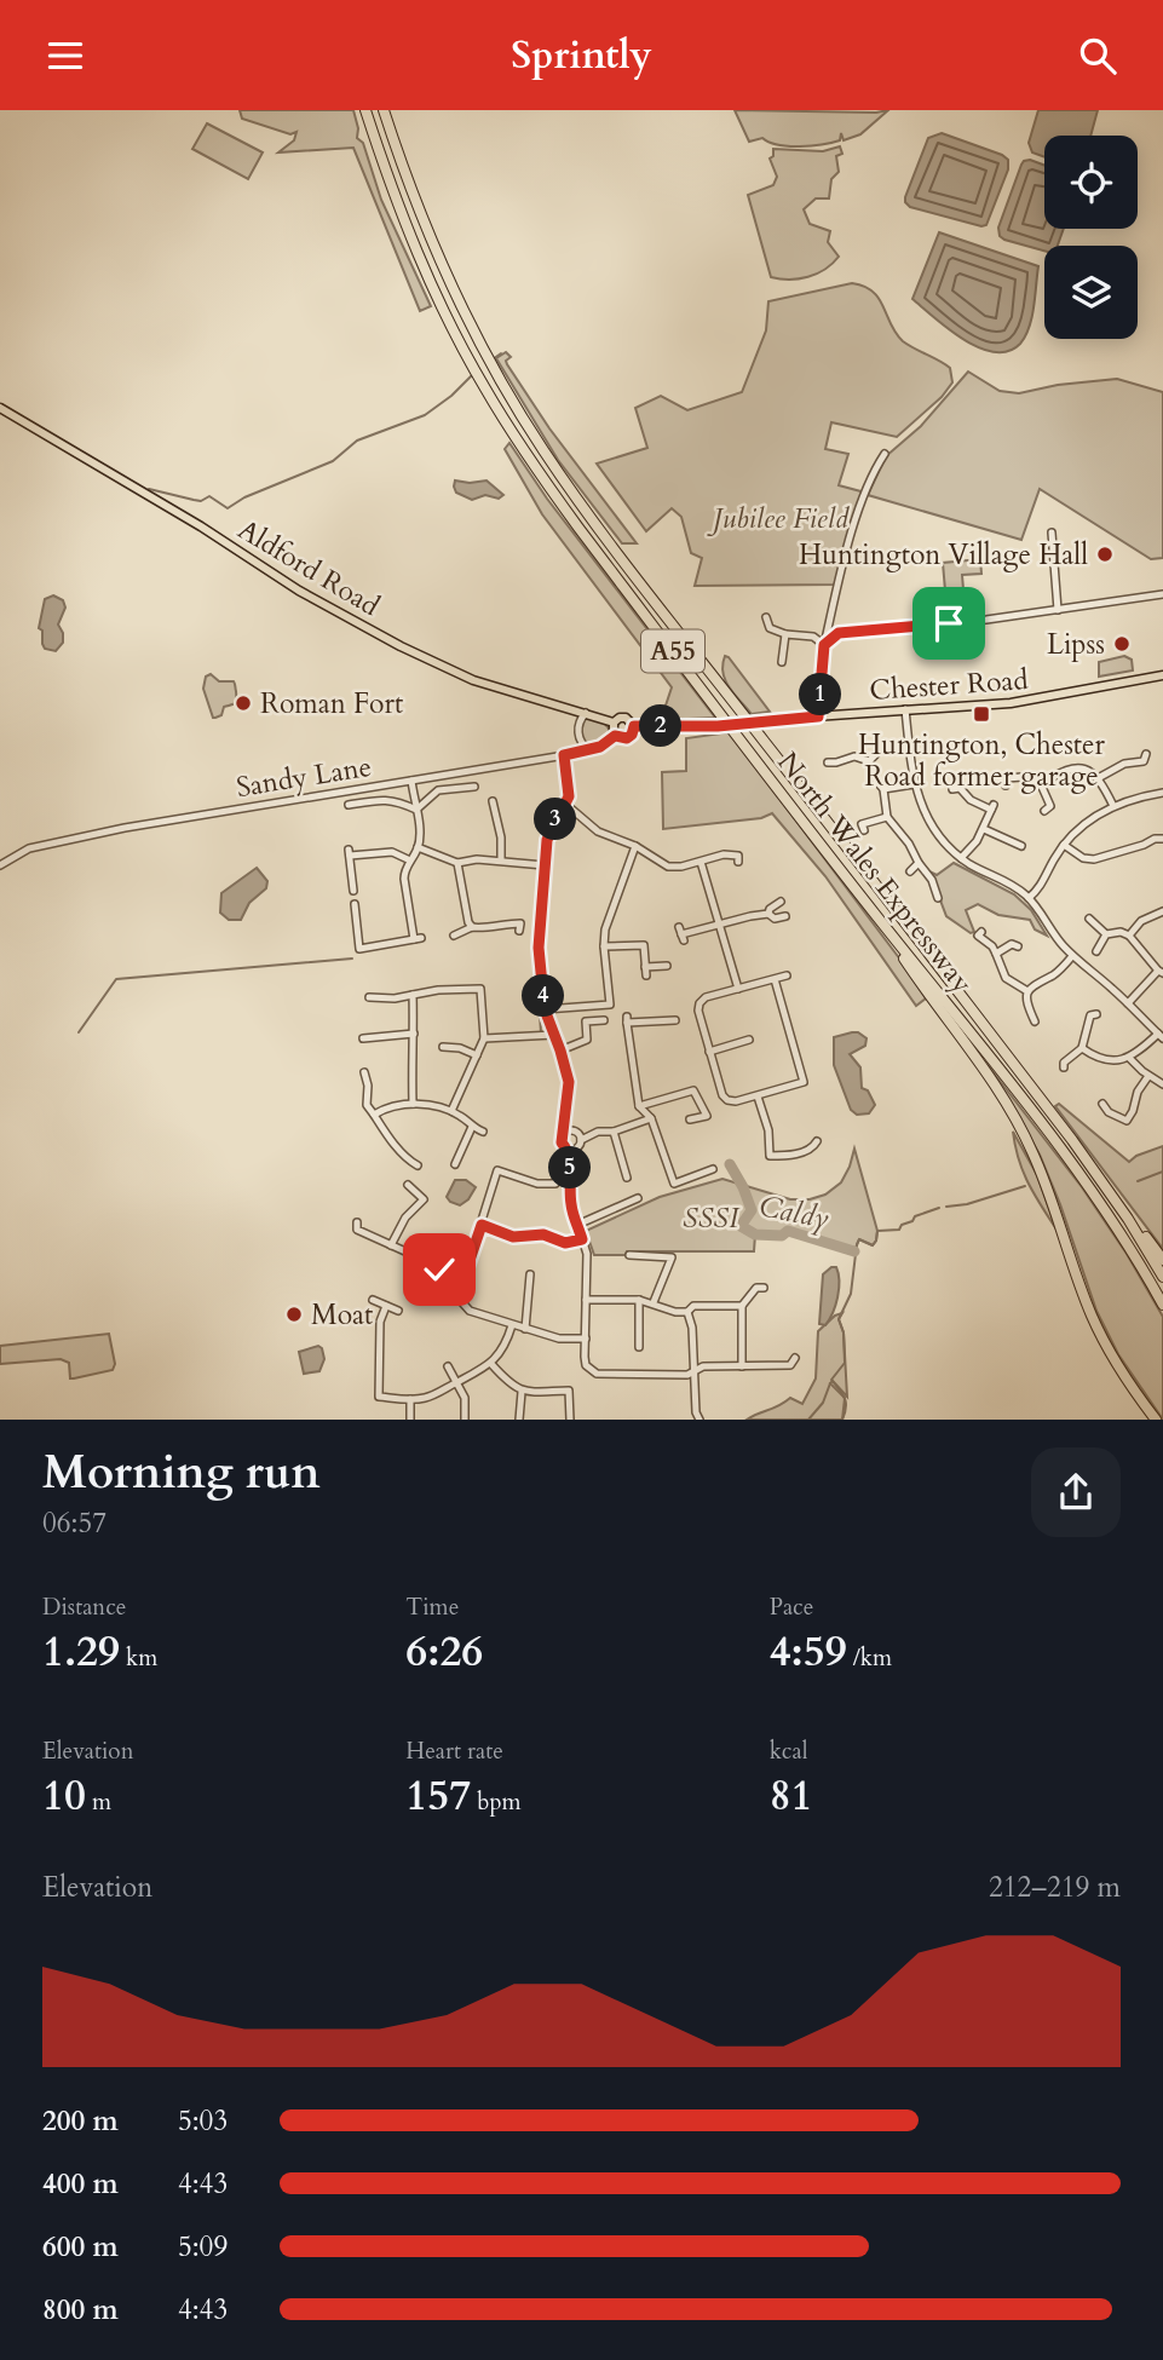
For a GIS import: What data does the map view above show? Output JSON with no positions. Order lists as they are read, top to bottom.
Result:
{
  "streets": {
    "highway": ["A55", "North Wales Expressway"],
    "main road": ["Aldford Road", "Chester Road"],
    "street": ["Sandy Lane"]
  },
  "crossings": [
    ["Aldford Road", "Chester Road"],
    ["Aldford Road", "Sandy Lane"],
    ["Chester Road", "Sandy Lane"]
  ],
  "water": ["Caldy"],
  "parks": ["Jubilee Field", "SSSI"],
  "places": {
    "other": [
      "Huntington Village Hall",
      "Lipss",
      "Roman Fort",
      "Moat"
    ],
    "transit": ["Huntington, Chester Road former garage"]
  },
  "page": {
    "header": "Sprintly",
    "pins": [
      "1",
      "2",
      "3",
      "4",
      "5"
    ],
    "heading": ["Morning run", "06:57"],
    "stats": [
      ["Distance", "1.29 km"],
      ["Time", "6:26"],
      ["Pace", "4:59 /km"],
      ["Elevation", "10 m"],
      ["Heart rate", "157 bpm"],
      ["kcal", "81"]
    ],
    "chart": ["Elevation", "212–219 m"],
    "list": [
      {
        "name": "200 m",
        "note": "5:03"
      },
      {
        "name": "400 m",
        "note": "4:43"
      },
      {
        "name": "600 m",
        "note": "5:09"
      },
      {
        "name": "800 m",
        "note": "4:43"
      }
    ]
  }
}
